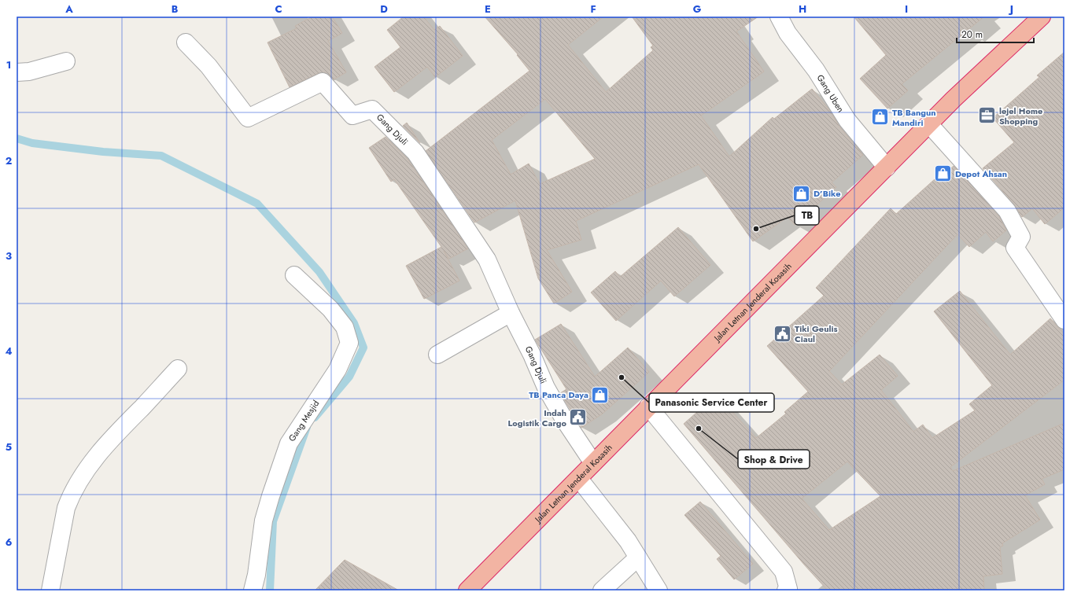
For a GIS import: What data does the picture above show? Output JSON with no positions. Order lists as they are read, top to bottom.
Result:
{
  "streets": {
    "highway": ["Jalan Letnan Jenderal Kosasih"],
    "street": ["Gang Uben", "Gang Djuli", "Gang Mesjid"]
  },
  "crossings": [
    ["Gang Uben", "Jalan Letnan Jenderal Kosasih"],
    ["Gang Djuli", "Jalan Letnan Jenderal Kosasih"]
  ],
  "places": {
    "office": ["lejel Home Shopping"],
    "shop": [
      "TB Bangun Mandiri",
      "Depot Ahsan",
      "D’Bike",
      "TB Panca Daya"
    ],
    "other": ["TB", "Panasonic Service Center", "Shop & Drive"],
    "public building": ["Tiki Geulis Ciaul", "Indah Logistik Cargo"]
  },
  "scale_bar": "20 m",
  "grid": {
    "columns": [
      "A",
      "B",
      "C",
      "D",
      "E",
      "F",
      "G",
      "H",
      "I",
      "J"
    ],
    "rows": [
      "1",
      "2",
      "3",
      "4",
      "5",
      "6"
    ]
  }
}
